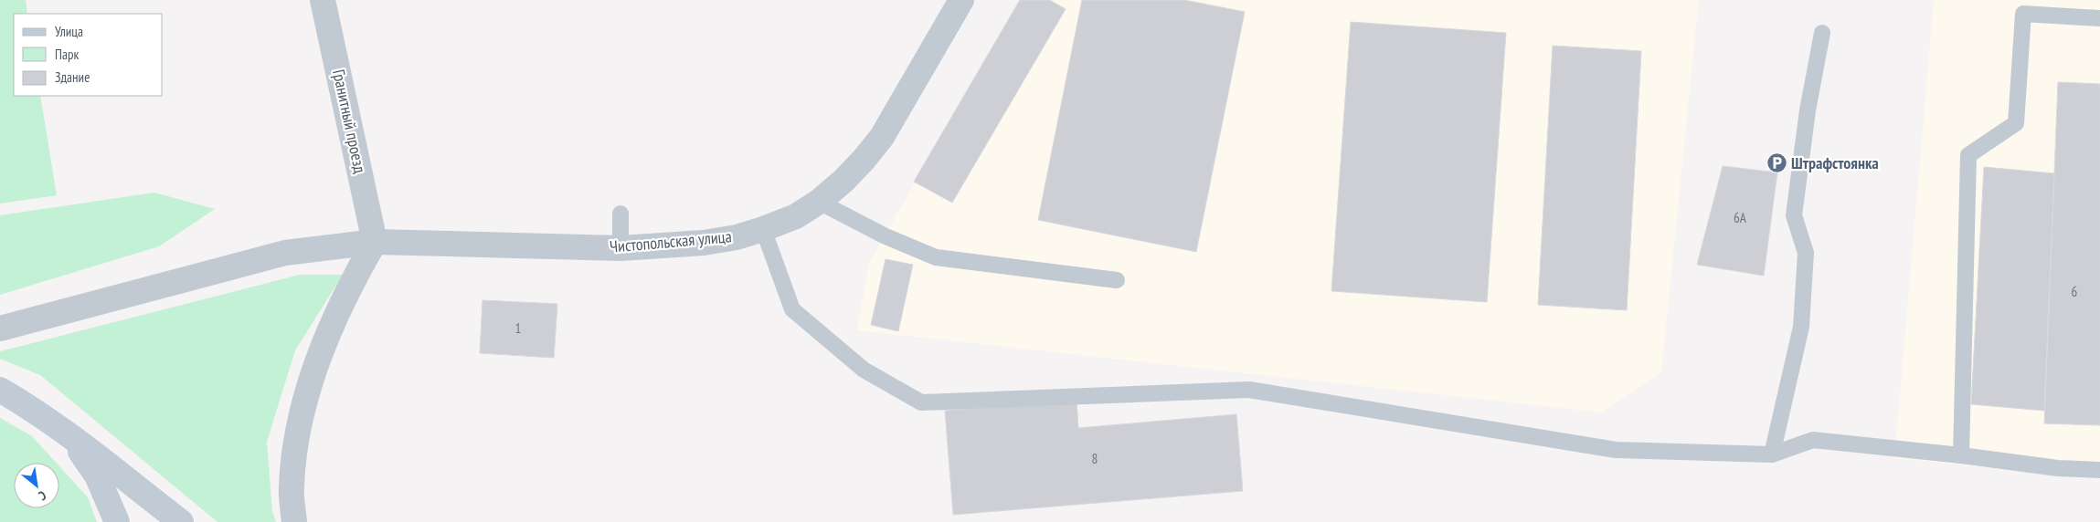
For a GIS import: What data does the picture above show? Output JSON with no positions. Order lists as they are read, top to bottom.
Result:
{
  "streets": {
    "street": ["Гранитный проезд", "Чистопольская улица"]
  },
  "crossings": [
    ["Гранитный проезд", "Чистопольская улица"]
  ],
  "places": {
    "parking": ["Штрафстоянка"]
  },
  "house_numbers": [
    "6А",
    "6",
    "1",
    "8"
  ],
  "legend": ["Улица", "Парк", "Здание"],
  "north": "bottom right"
}
